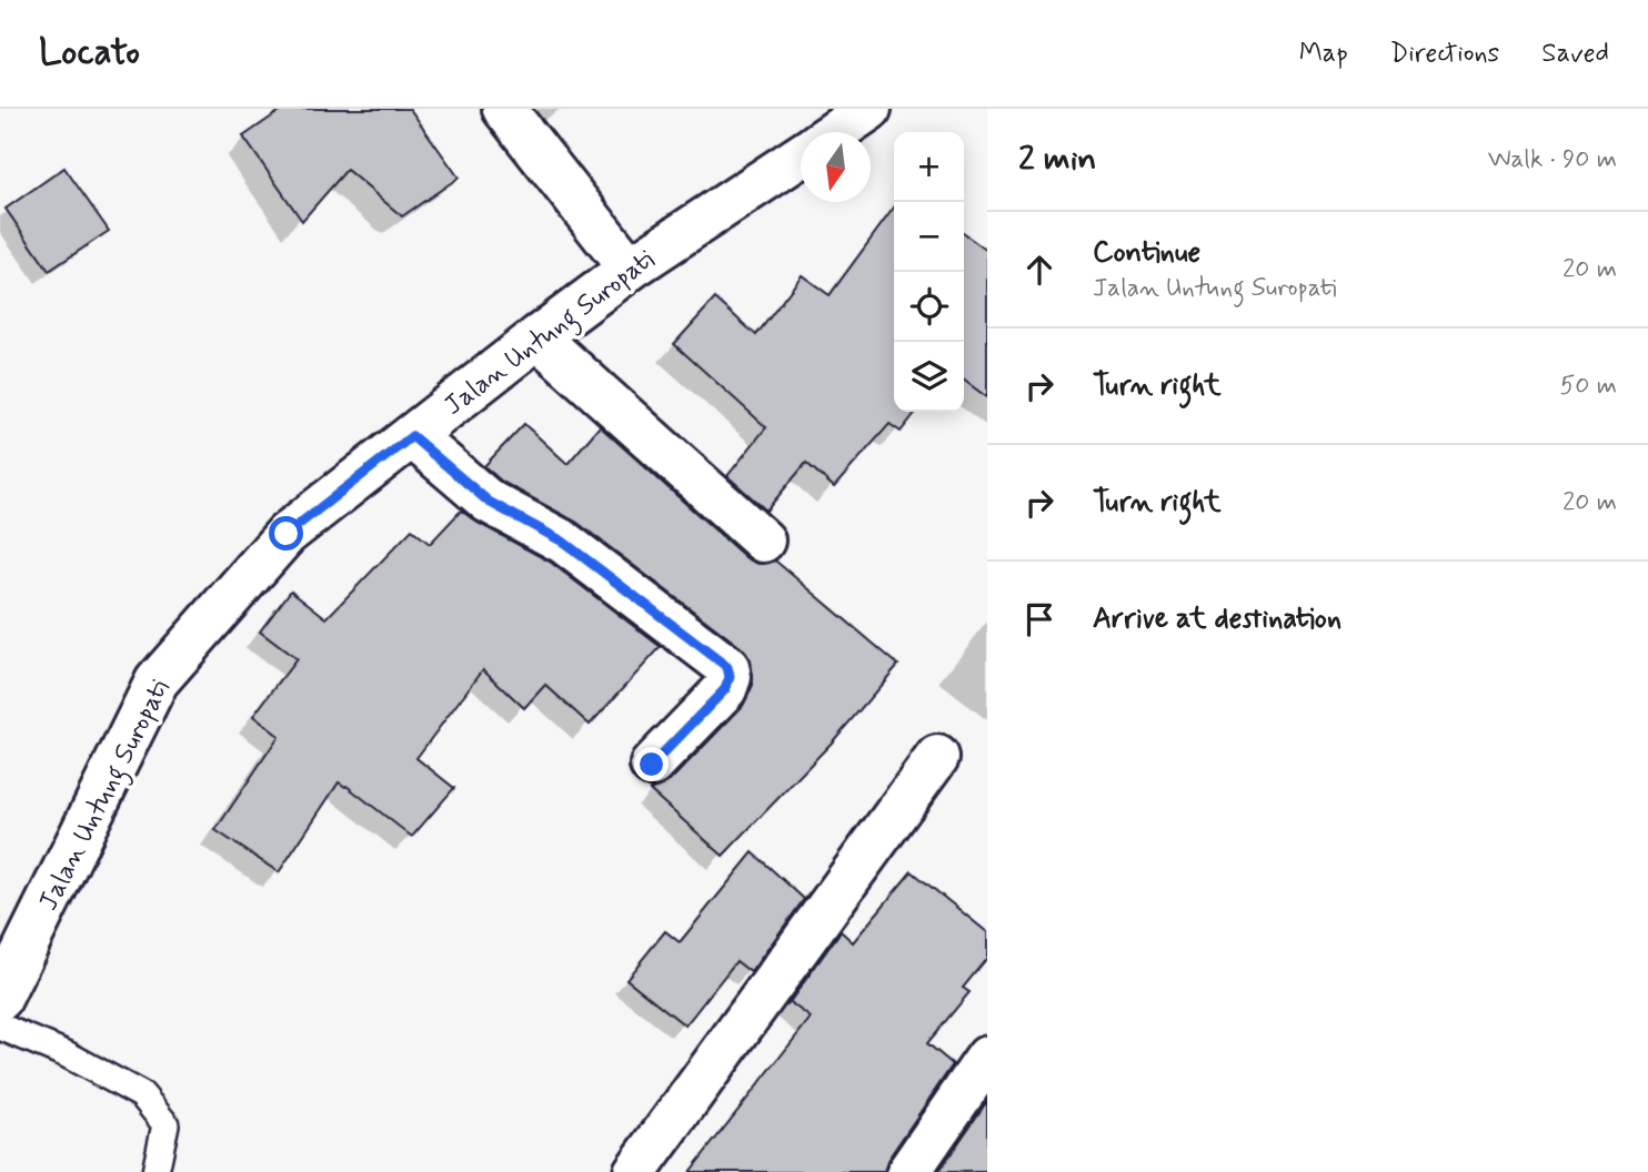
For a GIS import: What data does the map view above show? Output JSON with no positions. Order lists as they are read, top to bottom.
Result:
{
  "streets": {
    "street": ["Jalan Untung Suropati"]
  },
  "north": "bottom",
  "page": {
    "header": "Locato",
    "nav": ["Map", "Directions", "Saved"],
    "heading": ["2 min", "Walk · 90 m"],
    "map_buttons": ["+", "−"],
    "list": [
      ["Continue", "Jalan Untung Suropati", "20 m"],
      ["Turn right", "50 m"],
      ["Turn right", "20 m"],
      "Arrive at destination"
    ]
  }
}
